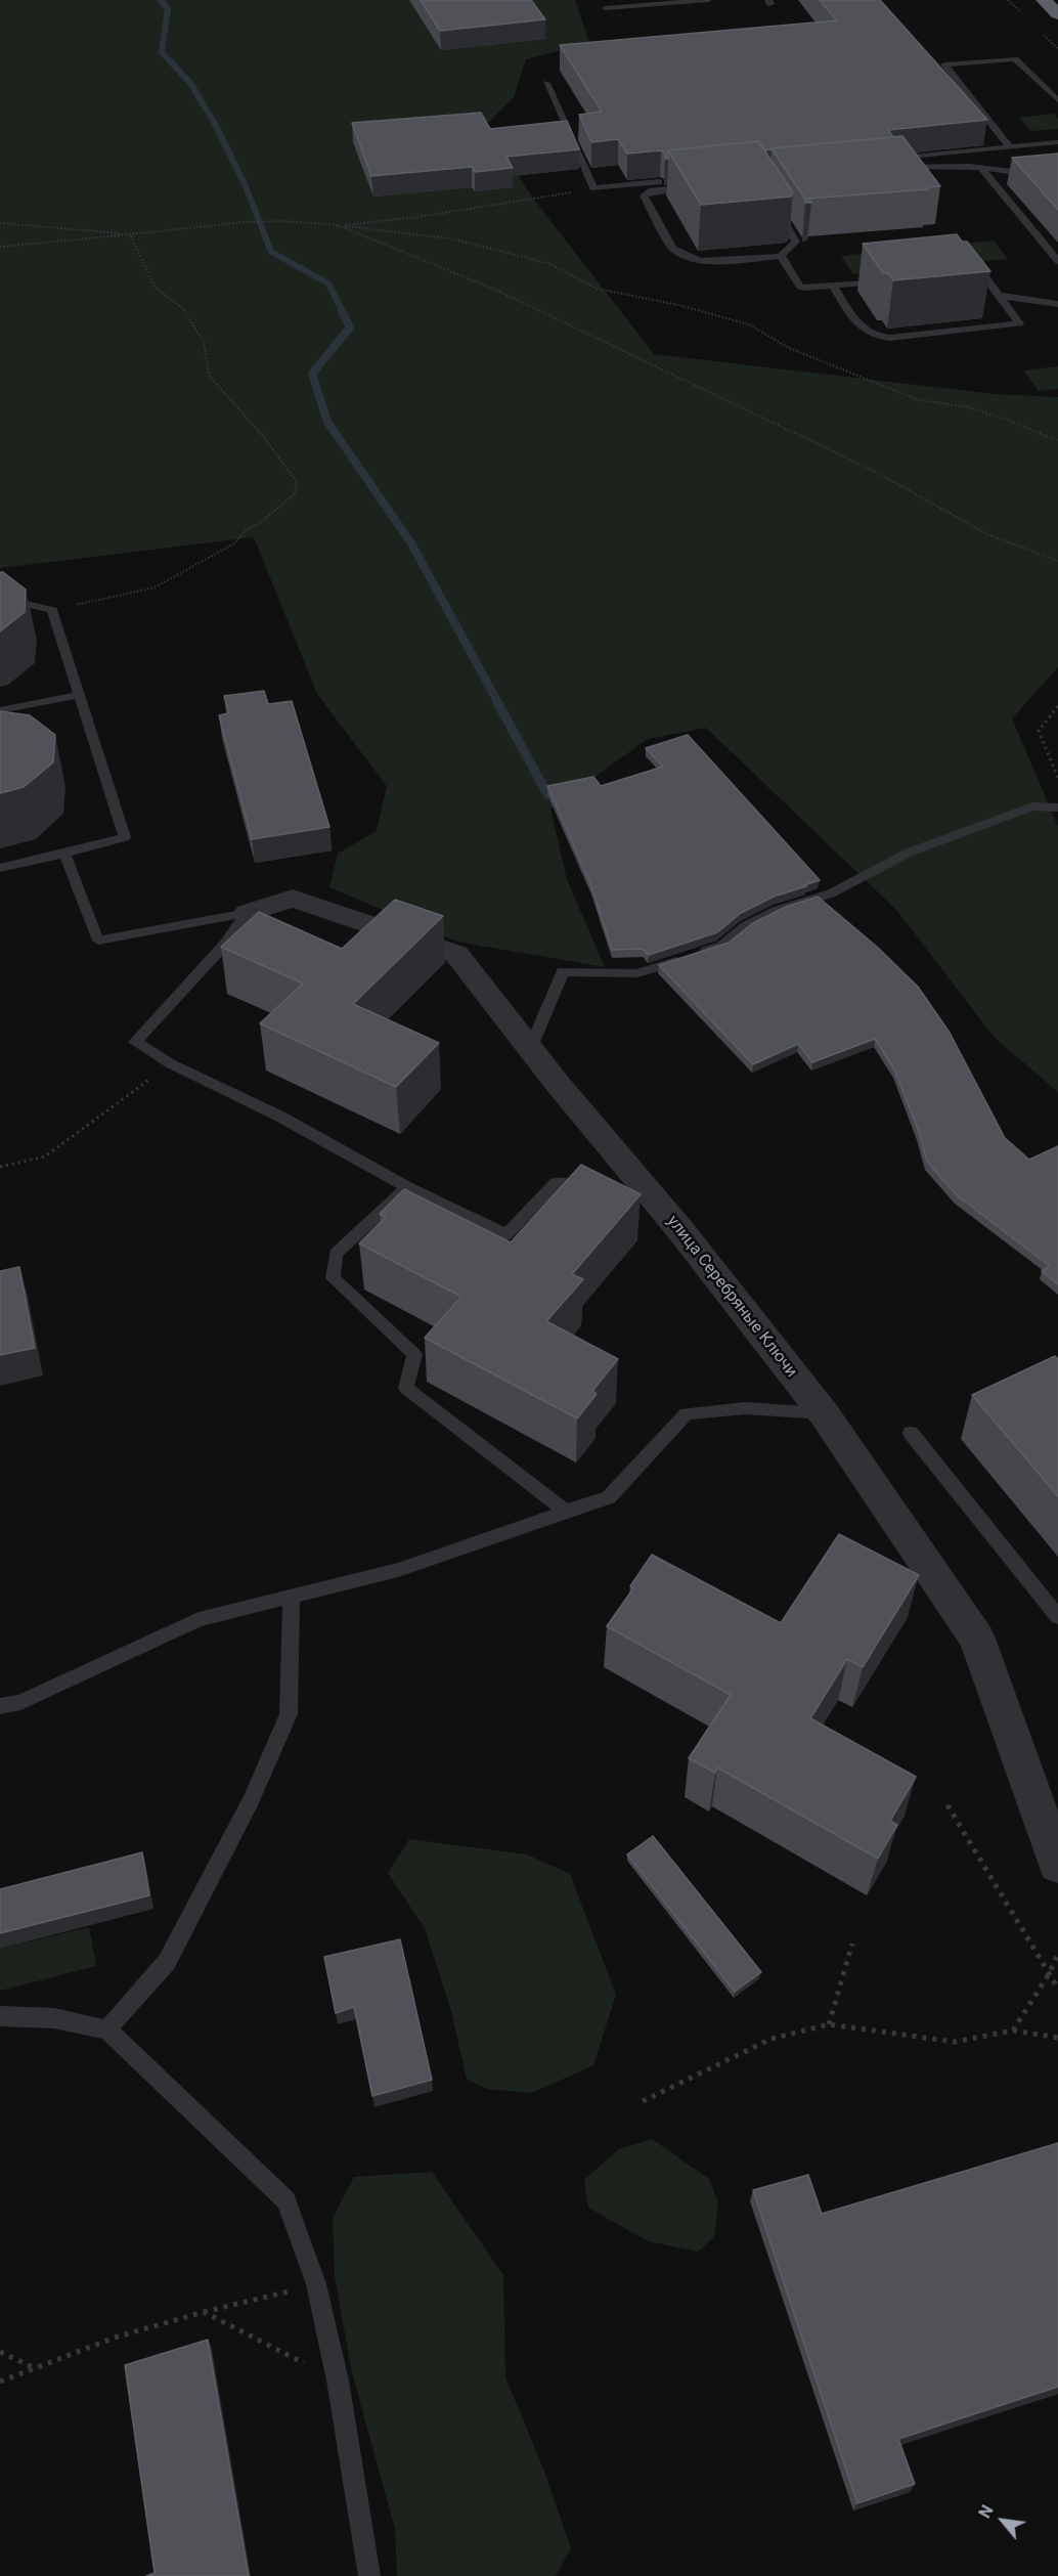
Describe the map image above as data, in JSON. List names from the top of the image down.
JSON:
{
  "streets": {
    "street": ["улица Серебряные Ключи"]
  },
  "north": "top left"
}
